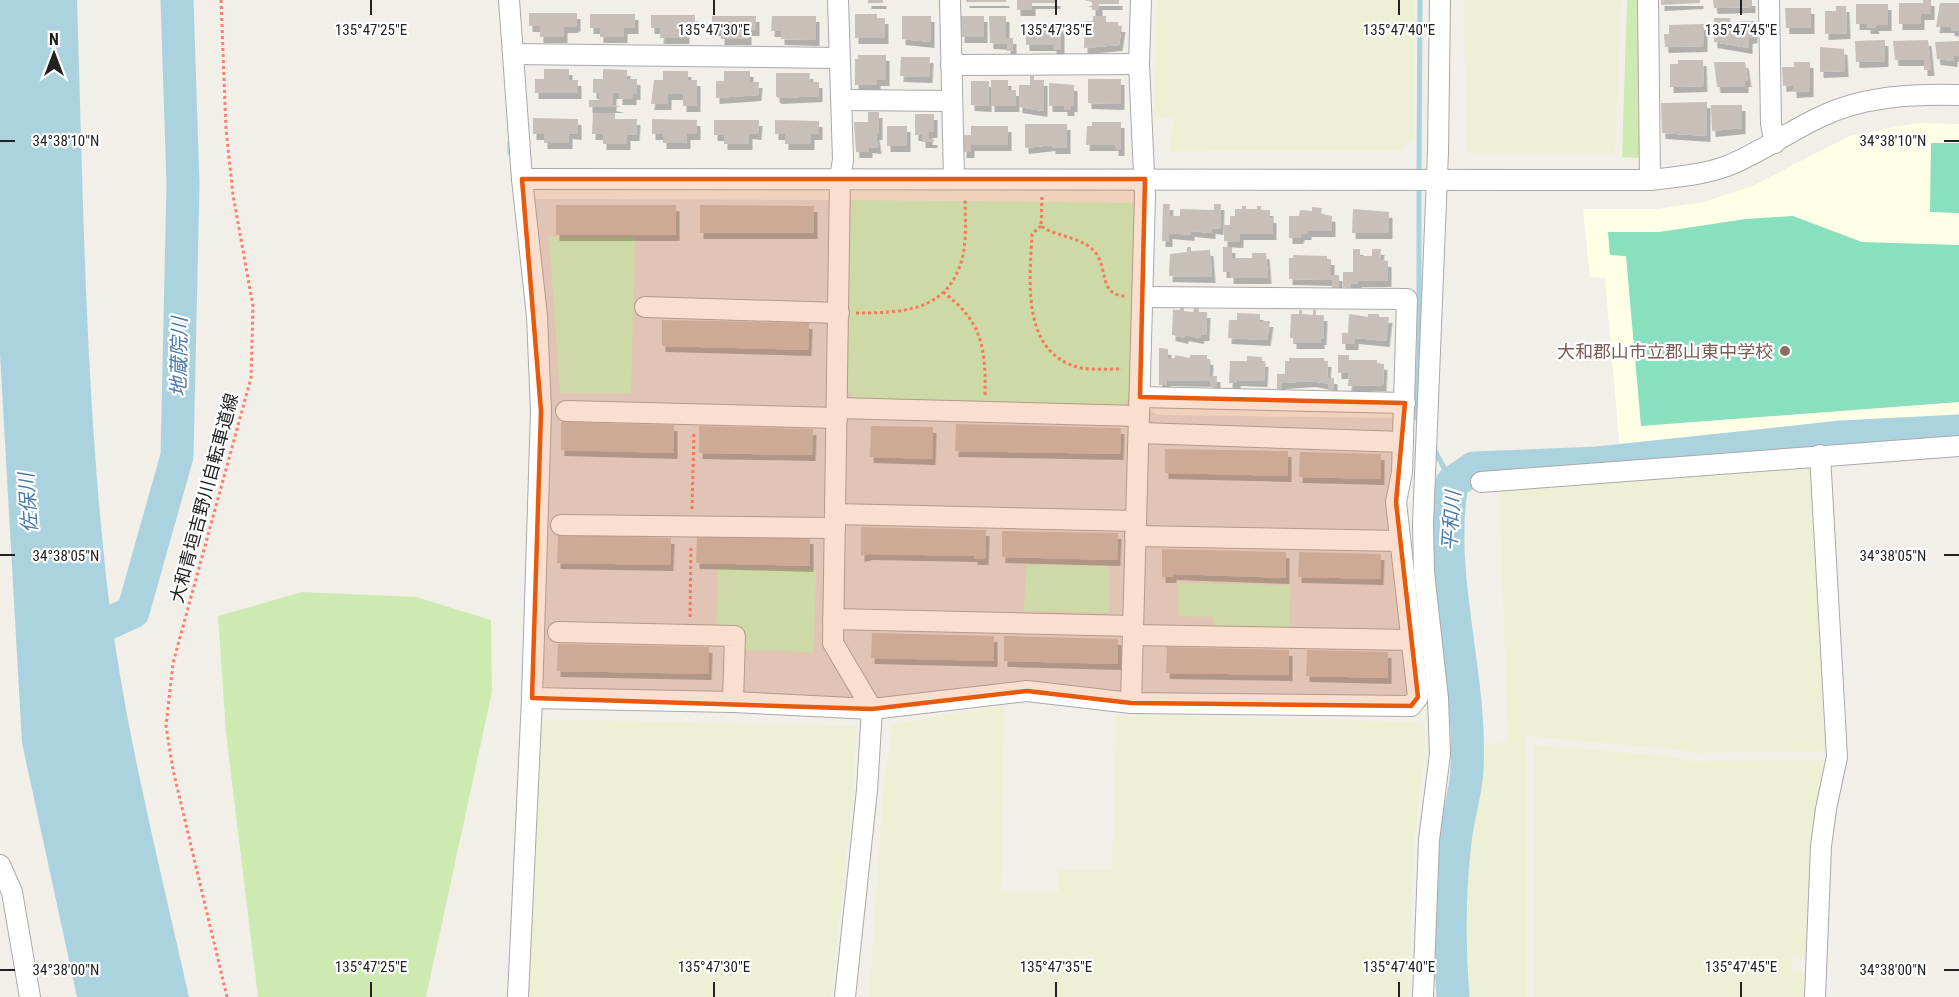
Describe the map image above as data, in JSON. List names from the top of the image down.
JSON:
{
  "streets": {
    "path": ["大和青垣吉野川自転車道線"]
  },
  "water": ["地蔵院川", "佐保川", "平和川"],
  "places": ["大和郡山市立郡山東中学校"],
  "north": "top",
  "coordinates": [
    "135°47'25\"E",
    "135°47'30\"E",
    "135°47'35\"E",
    "135°47'40\"E",
    "135°47'45\"E",
    "34°38'10\"N",
    "34°38'05\"N",
    "34°38'00\"N"
  ]
}
